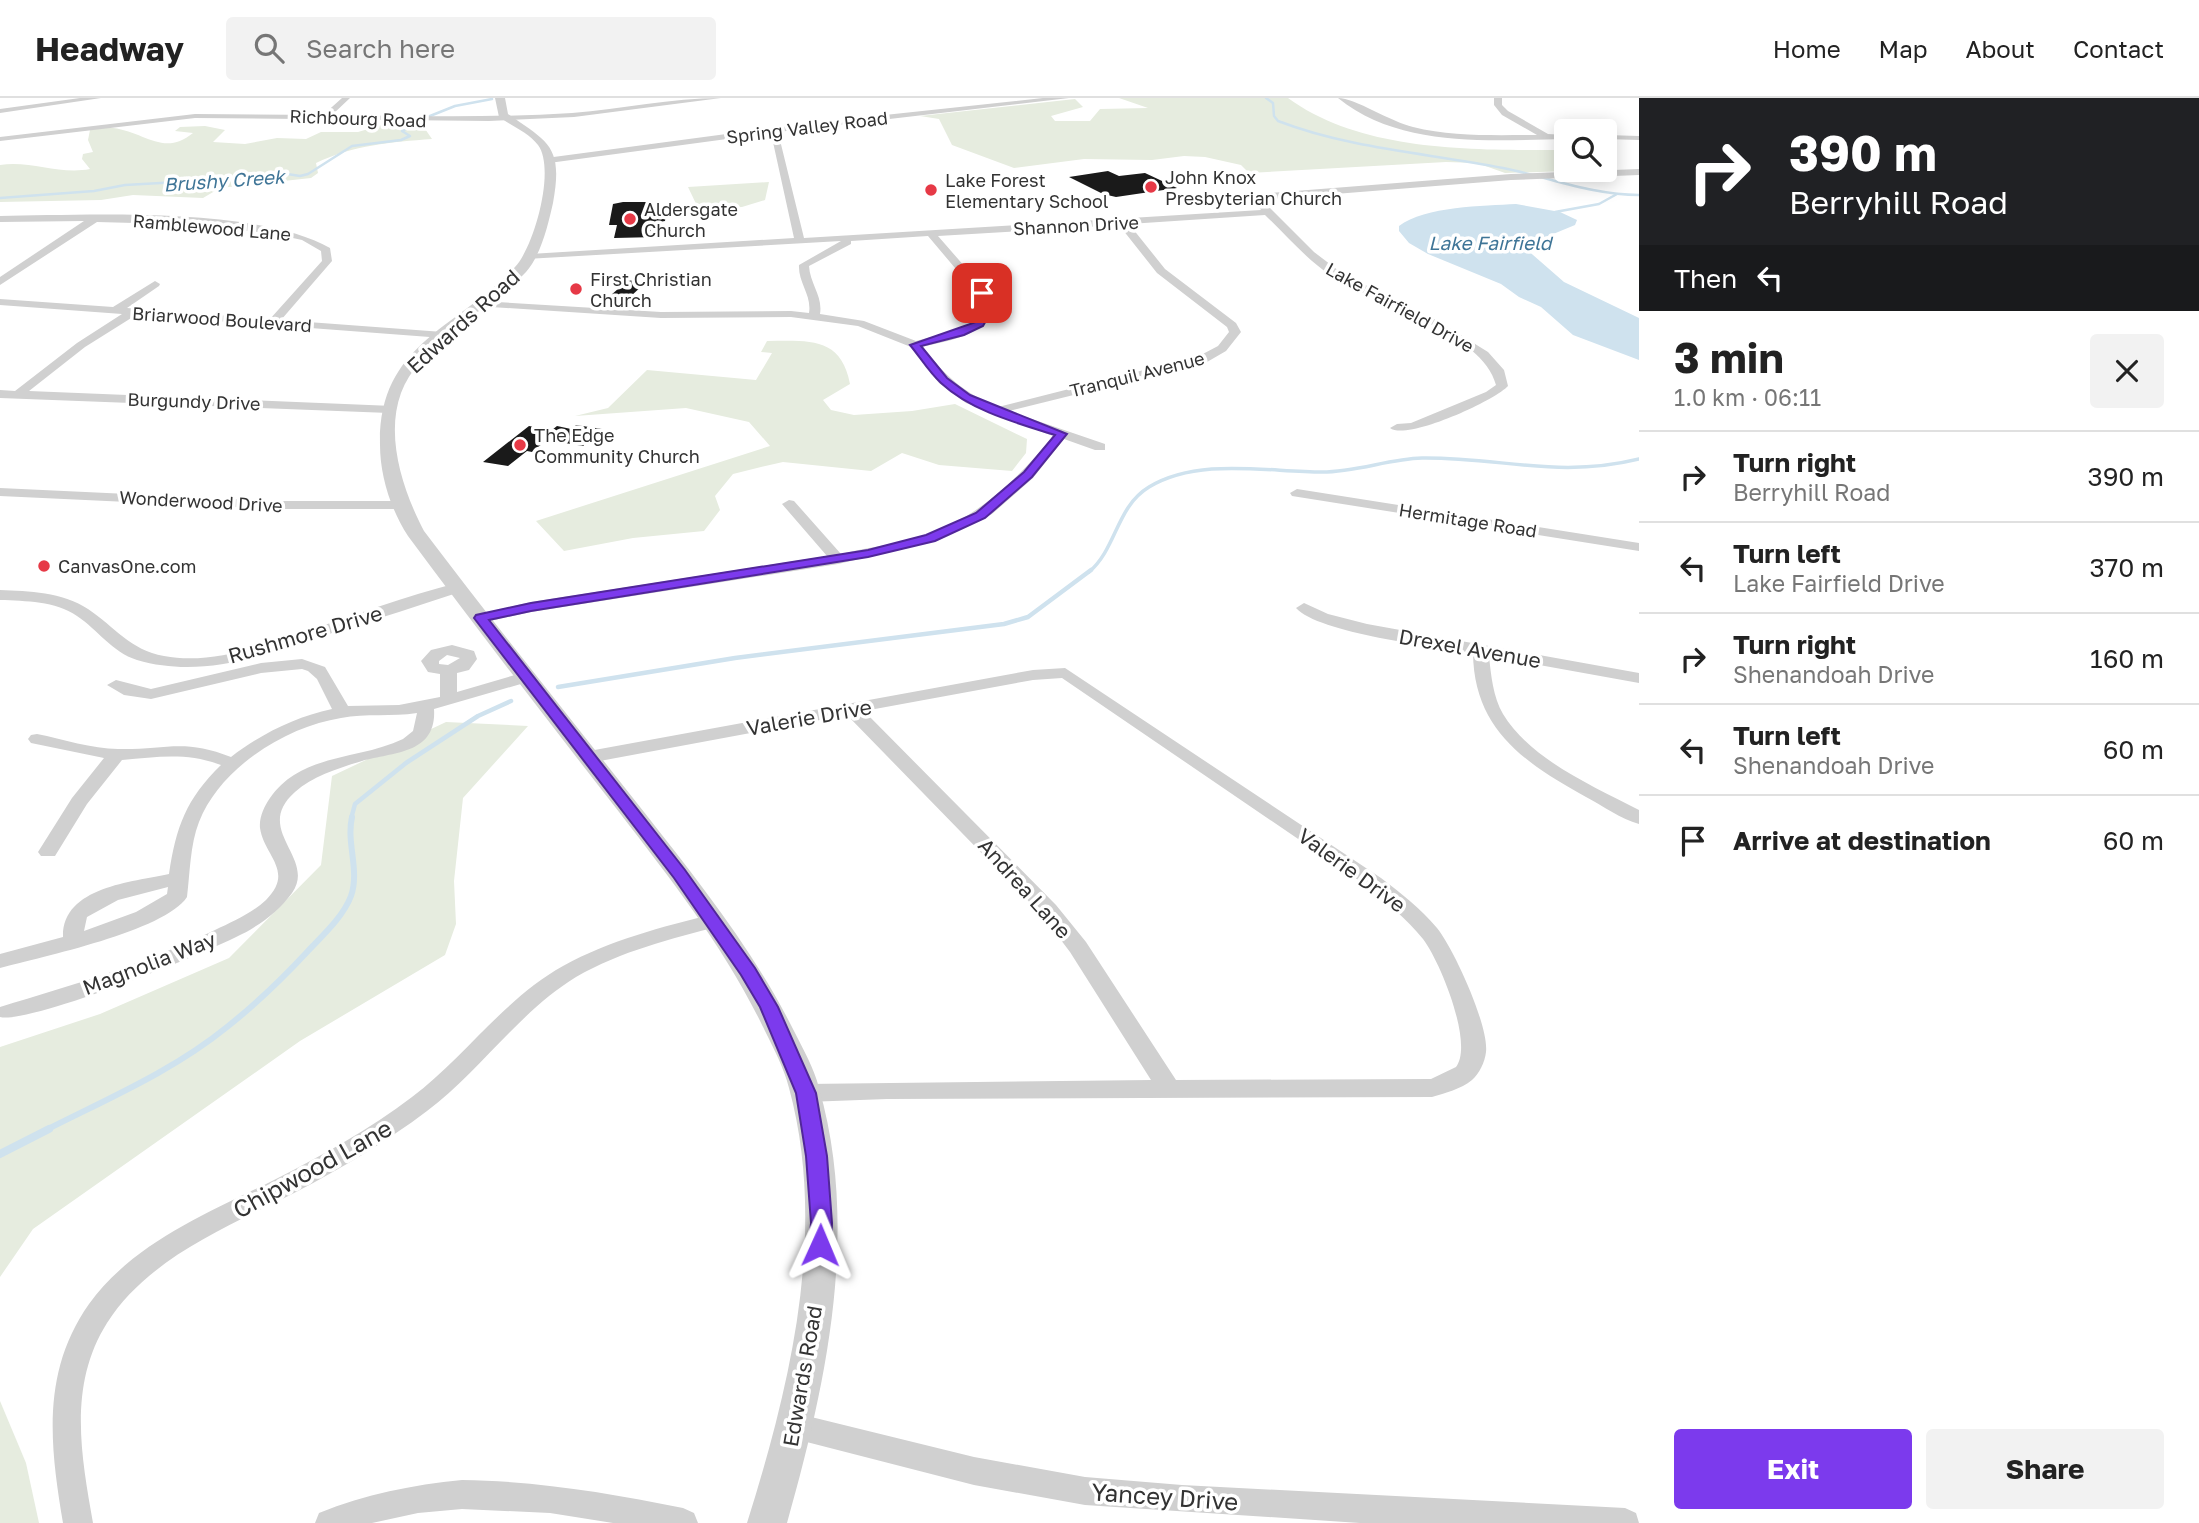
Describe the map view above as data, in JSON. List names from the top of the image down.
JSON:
{
  "streets": {
    "street": [
      "Richbourg Road",
      "Spring Valley Road",
      "Shannon Drive",
      "Ramblewood Lane",
      "Lake Fairfield Drive",
      "Briarwood Boulevard",
      "Edwards Road",
      "Tranquil Avenue",
      "Burgundy Drive",
      "Wonderwood Drive",
      "Hermitage Road",
      "Rushmore Drive",
      "Drexel Avenue",
      "Valerie Drive",
      "Andrea Lane",
      "Magnolia Way",
      "Chipwood Lane",
      "Yancey Drive"
    ]
  },
  "crossings": [
    ["Spring Valley Road", "Edwards Road"],
    ["Shannon Drive", "Lake Fairfield Drive"],
    ["Shannon Drive", "Edwards Road"],
    ["Shannon Drive", "Tranquil Avenue"],
    ["Ramblewood Lane", "Briarwood Boulevard"],
    ["Briarwood Boulevard", "Edwards Road"],
    ["Edwards Road", "Burgundy Drive"],
    ["Edwards Road", "Wonderwood Drive"],
    ["Edwards Road", "Rushmore Drive"],
    ["Edwards Road", "Valerie Drive"],
    ["Edwards Road", "Chipwood Lane"],
    ["Edwards Road", "Yancey Drive"],
    ["Valerie Drive", "Andrea Lane"]
  ],
  "water": ["Brushy Creek", "Lake Fairfield"],
  "places": [
    "John Knox Presbyterian Church",
    "Lake Forest Elementary School",
    "Aldersgate Church",
    "First Christian Church",
    "The Edge Community Church",
    "CanvasOne.com"
  ],
  "page": {
    "header": "Headway",
    "search": "Search here",
    "nav": [
      "Home",
      "Map",
      "About",
      "Contact"
    ],
    "turn": ["390 m", "Berryhill Road"],
    "then": "Then",
    "heading": ["3 min", "1.0 km · 06:11"],
    "list": [
      {
        "name": "Turn right",
        "note": "Berryhill Road",
        "value": "390 m"
      },
      {
        "name": "Turn left",
        "note": "Lake Fairfield Drive",
        "value": "370 m"
      },
      {
        "name": "Turn right",
        "note": "Shenandoah Drive",
        "value": "160 m"
      },
      {
        "name": "Turn left",
        "note": "Shenandoah Drive",
        "value": "60 m"
      },
      {
        "name": "Arrive at destination",
        "value": "60 m"
      }
    ],
    "buttons": ["Exit", "Share"]
  }
}
